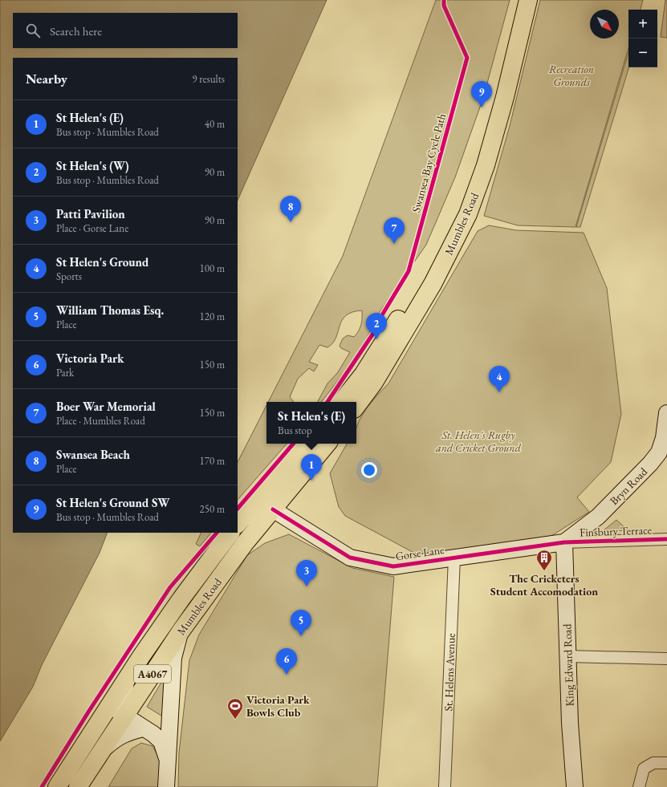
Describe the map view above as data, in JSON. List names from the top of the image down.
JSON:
{
  "streets": {
    "main road": ["Mumbles Road", "A4067"],
    "street": [
      "Bryn Road",
      "Finsbury Terrace",
      "Gorse Lane",
      "King Edward Road",
      "St. Helens Avenue"
    ],
    "cycle path": ["Swansea Bay Cycle Path"]
  },
  "crossings": [
    ["Mumbles Road", "Gorse Lane"],
    ["Mumbles Road", "A4067"],
    ["Bryn Road", "Finsbury Terrace"],
    ["Bryn Road", "Gorse Lane"],
    ["Bryn Road", "King Edward Road"],
    ["Finsbury Terrace", "Gorse Lane"],
    ["Finsbury Terrace", "King Edward Road"],
    ["Gorse Lane", "King Edward Road"],
    ["Gorse Lane", "St. Helens Avenue"]
  ],
  "parks": ["Recreation Grounds", "St. Helen's Rugby and Cricket Ground"],
  "places": {
    "building": ["The Cricketers Student Accomodation"],
    "sports": ["Victoria Park Bowls Club"]
  },
  "north": "bottom right",
  "page": {
    "map_buttons": ["+", "−"],
    "search": "Search here",
    "heading": ["Nearby", "9 results"],
    "pins": [
      "9",
      "8",
      "7",
      "2",
      "4",
      "1",
      "3",
      "5",
      "6"
    ],
    "list": [
      {
        "mark": "1",
        "name": "St Helen's (E)",
        "note": "Bus stop · Mumbles Road",
        "value": "40 m"
      },
      {
        "mark": "2",
        "name": "St Helen's (W)",
        "note": "Bus stop · Mumbles Road",
        "value": "90 m"
      },
      {
        "mark": "3",
        "name": "Patti Pavilion",
        "note": "Place · Gorse Lane",
        "value": "90 m"
      },
      {
        "mark": "4",
        "name": "St Helen's Ground",
        "note": "Sports",
        "value": "100 m"
      },
      {
        "mark": "5",
        "name": "William Thomas Esq.",
        "note": "Place",
        "value": "120 m"
      },
      {
        "mark": "6",
        "name": "Victoria Park",
        "note": "Park",
        "value": "150 m"
      },
      {
        "mark": "7",
        "name": "Boer War Memorial",
        "note": "Place · Mumbles Road",
        "value": "150 m"
      },
      {
        "mark": "8",
        "name": "Swansea Beach",
        "note": "Place",
        "value": "170 m"
      },
      {
        "mark": "9",
        "name": "St Helen's Ground SW",
        "note": "Bus stop · Mumbles Road",
        "value": "250 m"
      }
    ],
    "popup": ["St Helen's (E)", "Bus stop"]
  }
}
